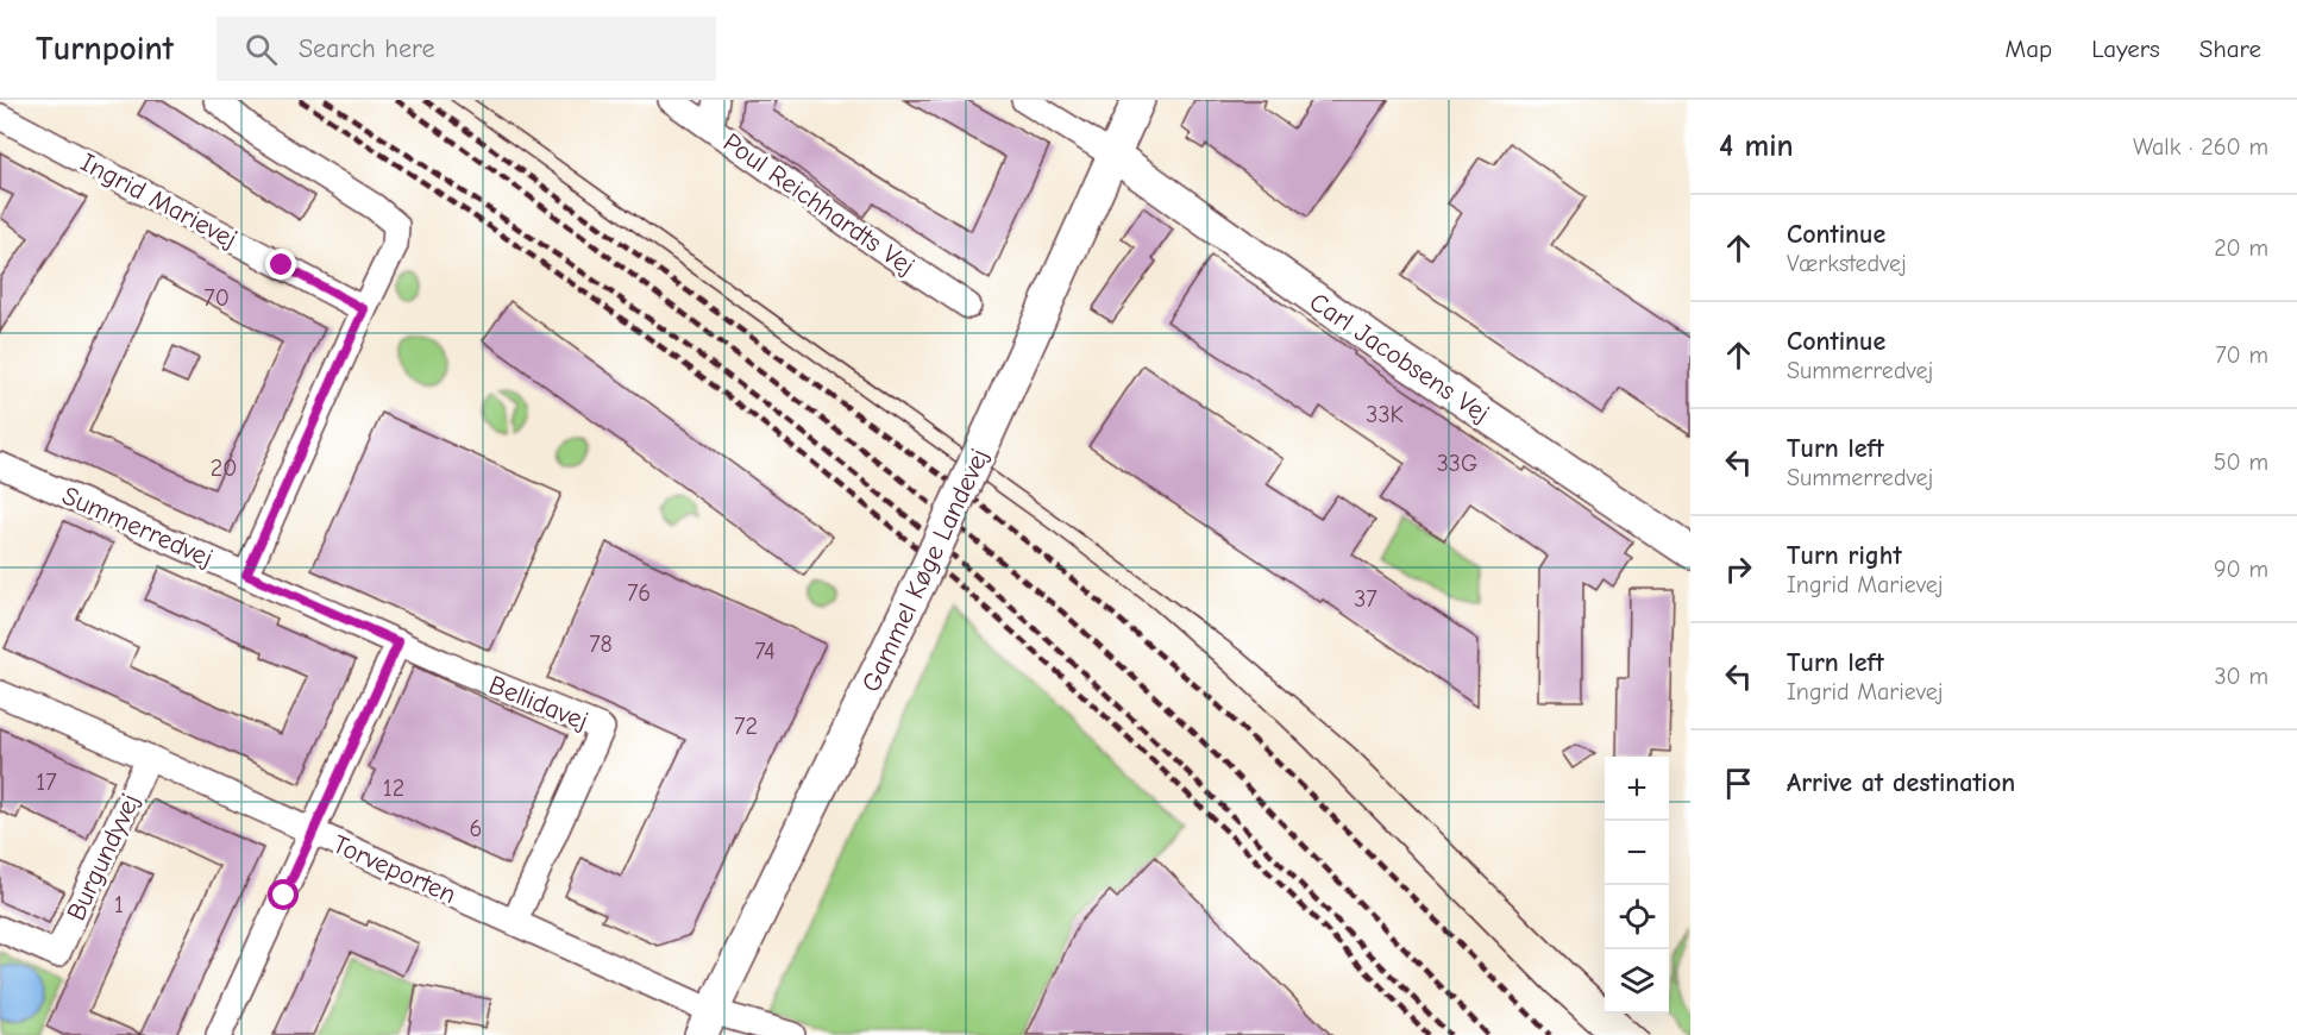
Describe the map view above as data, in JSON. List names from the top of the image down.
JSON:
{
  "streets": {
    "street": [
      "Ingrid Marievej",
      "Poul Reichhardts Vej",
      "Carl Jacobsens Vej",
      "Summerredvej",
      "Gammel Køge Landevej",
      "Bellidavej",
      "Burgundyvej",
      "Torveporten"
    ]
  },
  "crossings": [
    ["Carl Jacobsens Vej", "Gammel Køge Landevej"],
    ["Summerredvej", "Bellidavej"],
    ["Gammel Køge Landevej", "Torveporten"],
    ["Bellidavej", "Torveporten"],
    ["Burgundyvej", "Torveporten"]
  ],
  "house_numbers": [
    "70",
    "33K",
    "33G",
    "20",
    "76",
    "37",
    "78",
    "74",
    "72",
    "17",
    "12",
    "6",
    "1"
  ],
  "page": {
    "header": "Turnpoint",
    "search": "Search here",
    "nav": ["Map", "Layers", "Share"],
    "heading": ["4 min", "Walk · 260 m"],
    "list": [
      ["Continue", "Værkstedvej", "20 m"],
      ["Continue", "Summerredvej", "70 m"],
      ["Turn left", "Summerredvej", "50 m"],
      ["Turn right", "Ingrid Marievej", "90 m"],
      ["Turn left", "Ingrid Marievej", "30 m"],
      "Arrive at destination"
    ],
    "map_buttons": ["+", "−"]
  }
}
